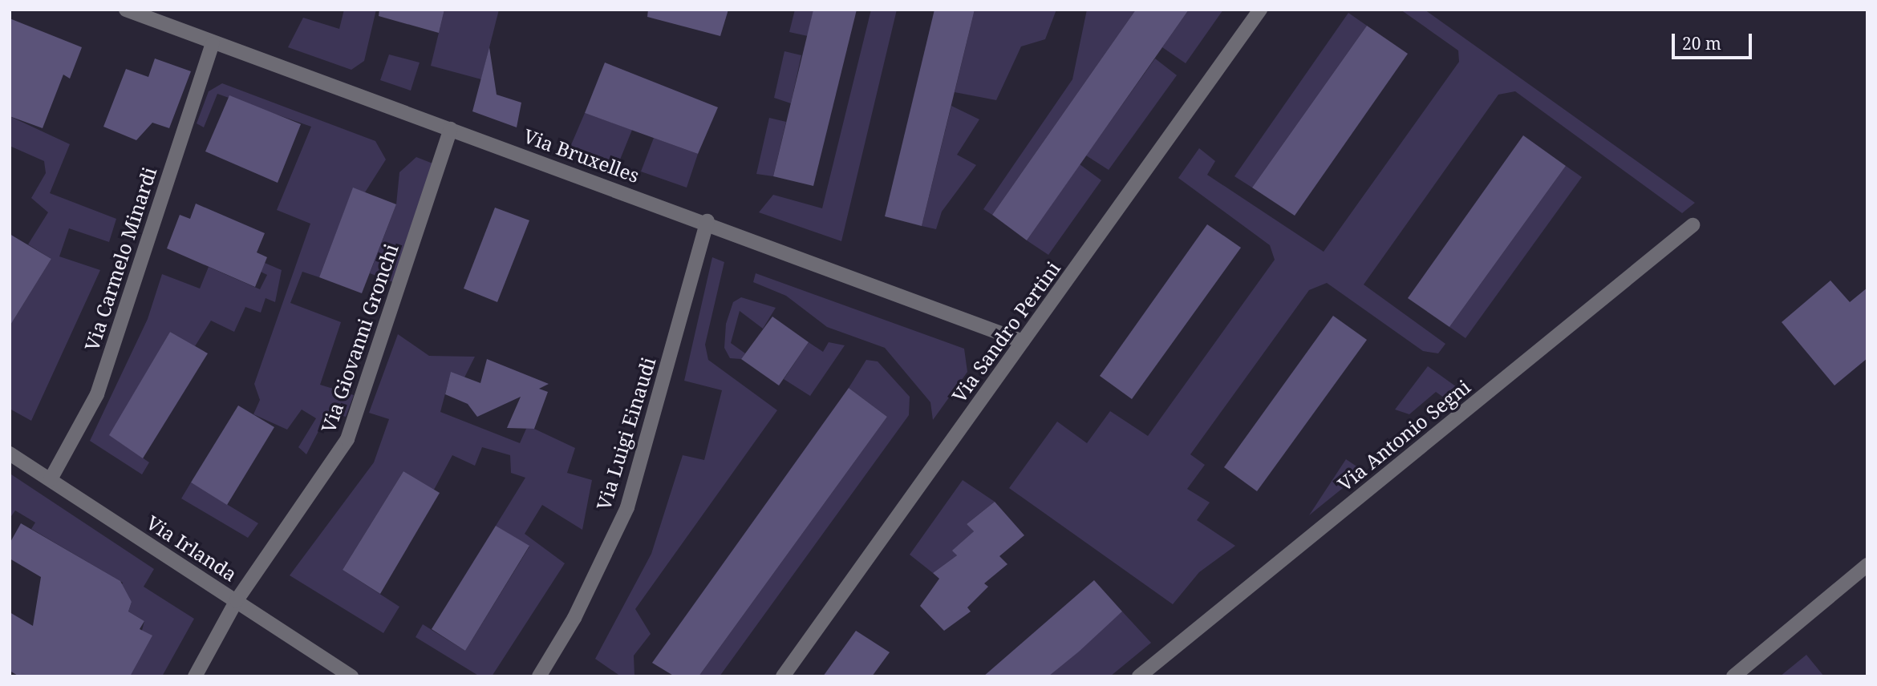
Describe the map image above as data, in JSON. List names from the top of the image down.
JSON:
{
  "streets": {
    "street": [
      "Via Bruxelles",
      "Via Carmelo Minardi",
      "Via Sandro Pertini",
      "Via Giovanni Gronchi",
      "Via Luigi Einaudi",
      "Via Antonio Segni",
      "Via Irlanda"
    ]
  },
  "crossings": [
    ["Via Bruxelles", "Via Carmelo Minardi"],
    ["Via Bruxelles", "Via Sandro Pertini"],
    ["Via Bruxelles", "Via Giovanni Gronchi"],
    ["Via Bruxelles", "Via Luigi Einaudi"],
    ["Via Carmelo Minardi", "Via Irlanda"],
    ["Via Giovanni Gronchi", "Via Irlanda"]
  ],
  "scale_bar": "20 m"
}
